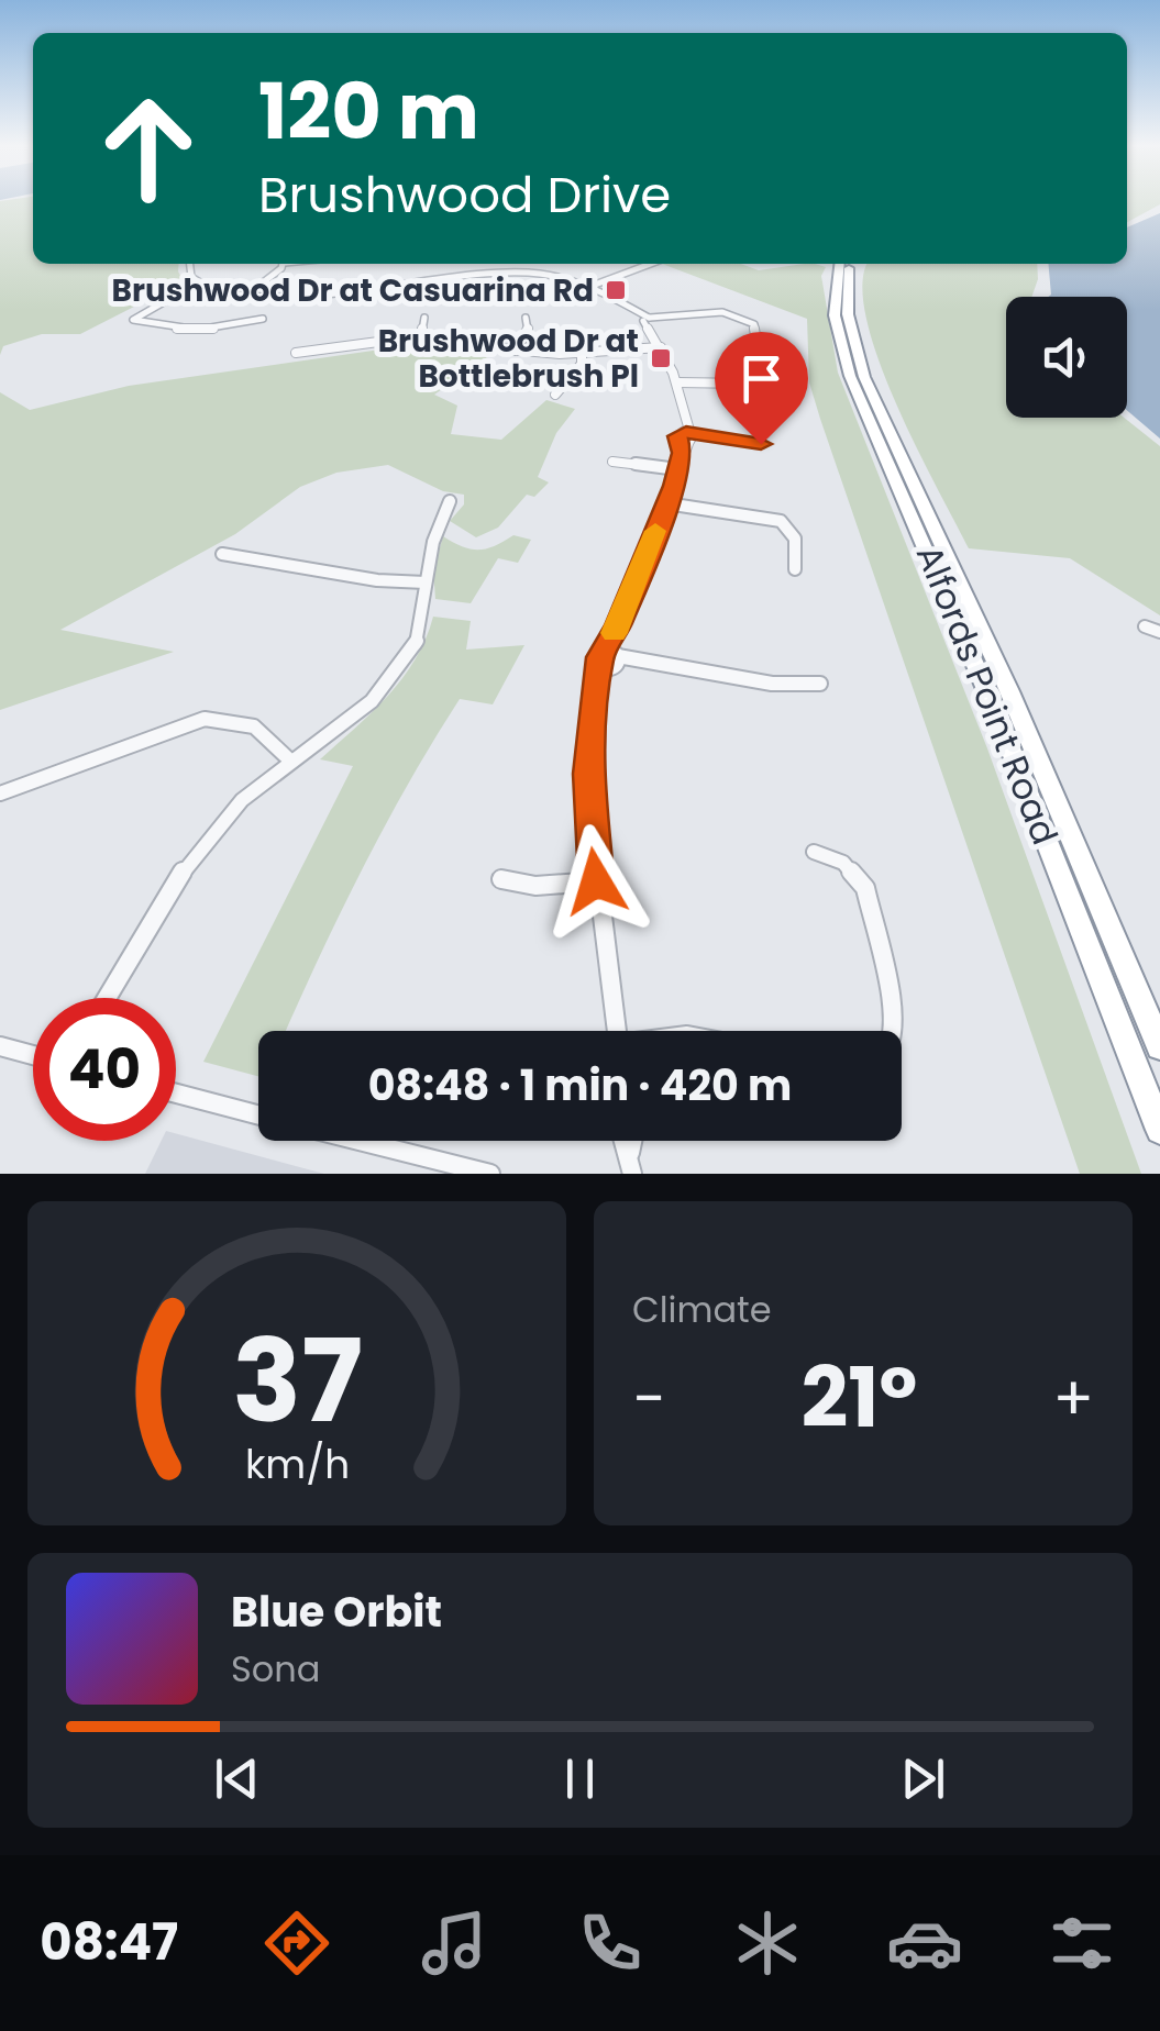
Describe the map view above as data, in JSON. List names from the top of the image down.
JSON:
{
  "streets": {
    "highway": ["Alfords Point Road"]
  },
  "places": {
    "transit": ["Brushwood Dr at Casuarina Rd", "Brushwood Dr at Bottlebrush Pl"]
  },
  "page": {
    "turn": ["120 m", "Brushwood Drive"],
    "limit": "40",
    "trip": "08:48 · 1 min · 420 m",
    "tile": "Climate",
    "heat": ["−", "21°", "+"],
    "song": ["Blue Orbit", "Sona"],
    "tabs": "08:47",
    "gauge": ["37", "km/h"]
  }
}
